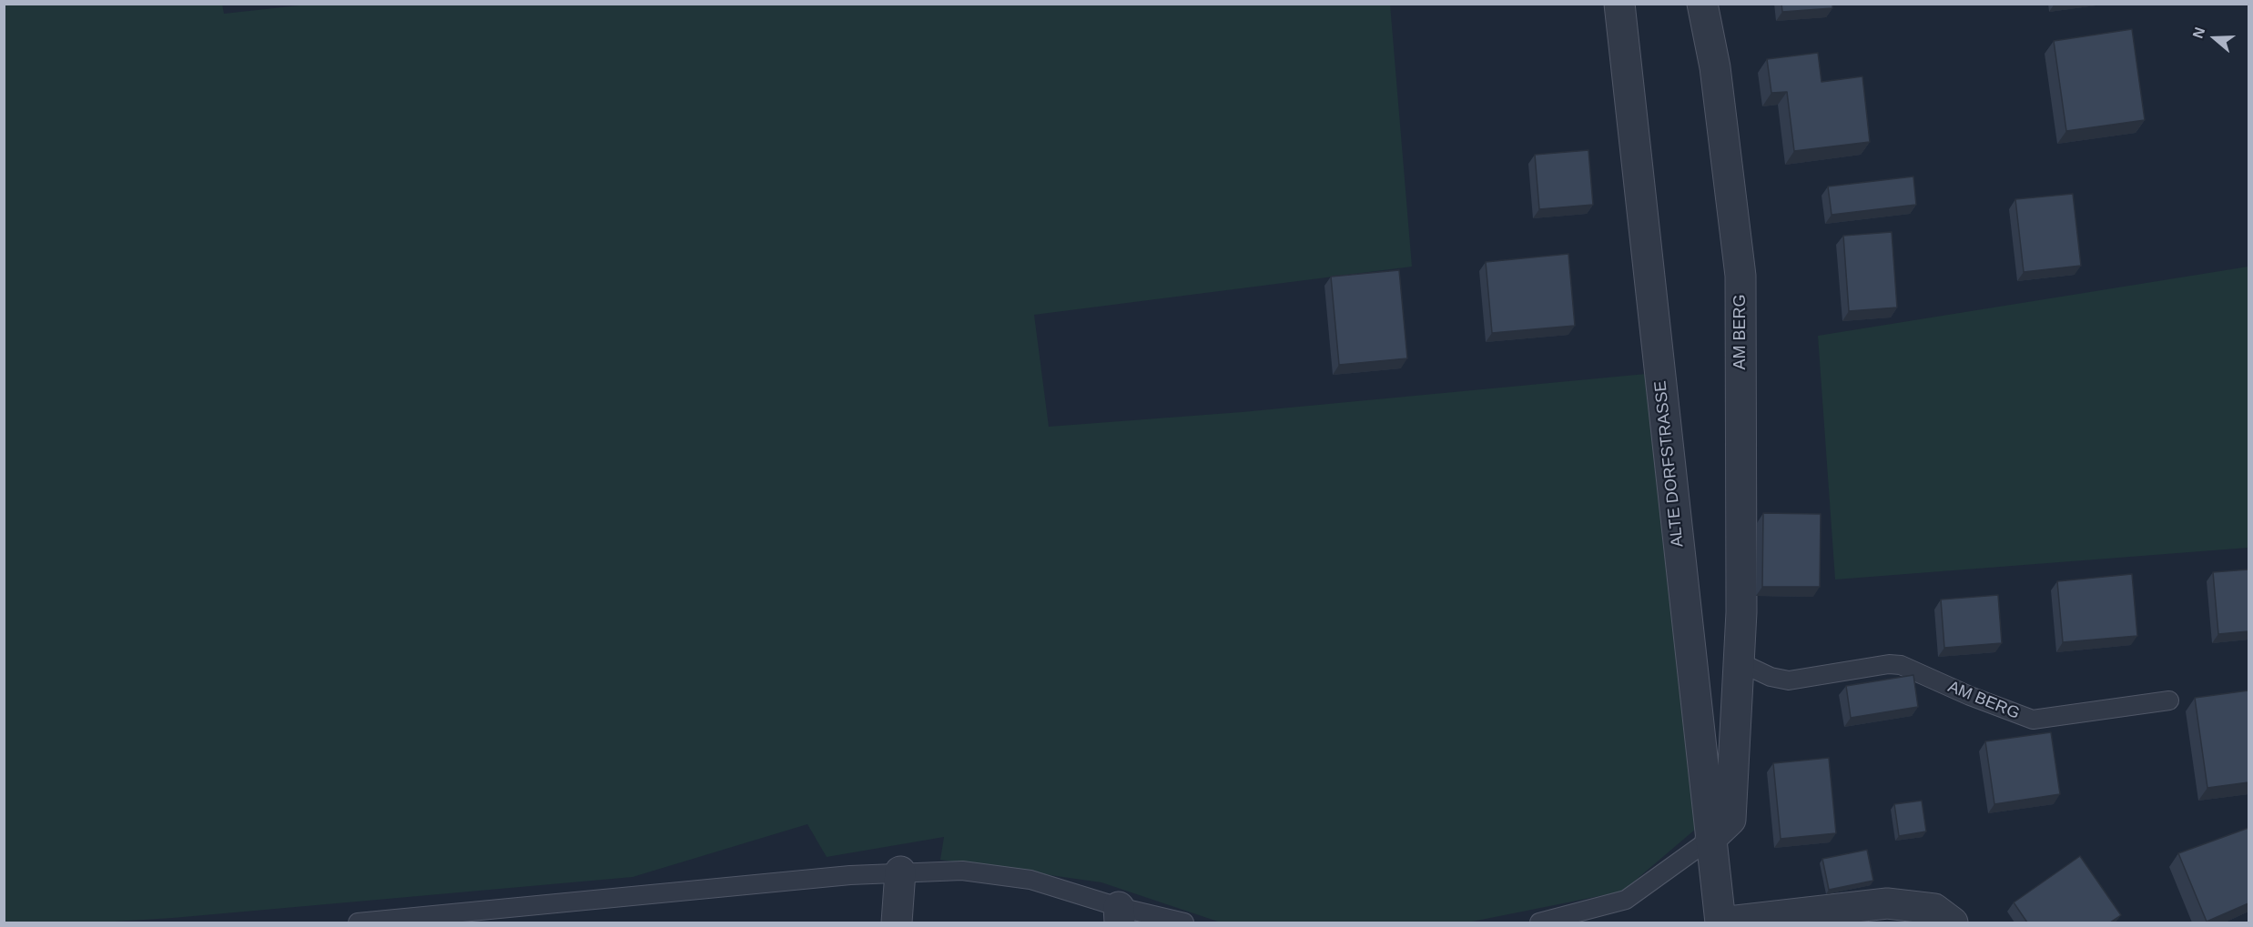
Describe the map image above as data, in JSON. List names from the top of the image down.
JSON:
{
  "streets": {
    "street": ["AM BERG", "ALTE DORFSTRASSE"]
  },
  "crossings": [
    ["AM BERG", "ALTE DORFSTRASSE"]
  ],
  "north": "left"
}
